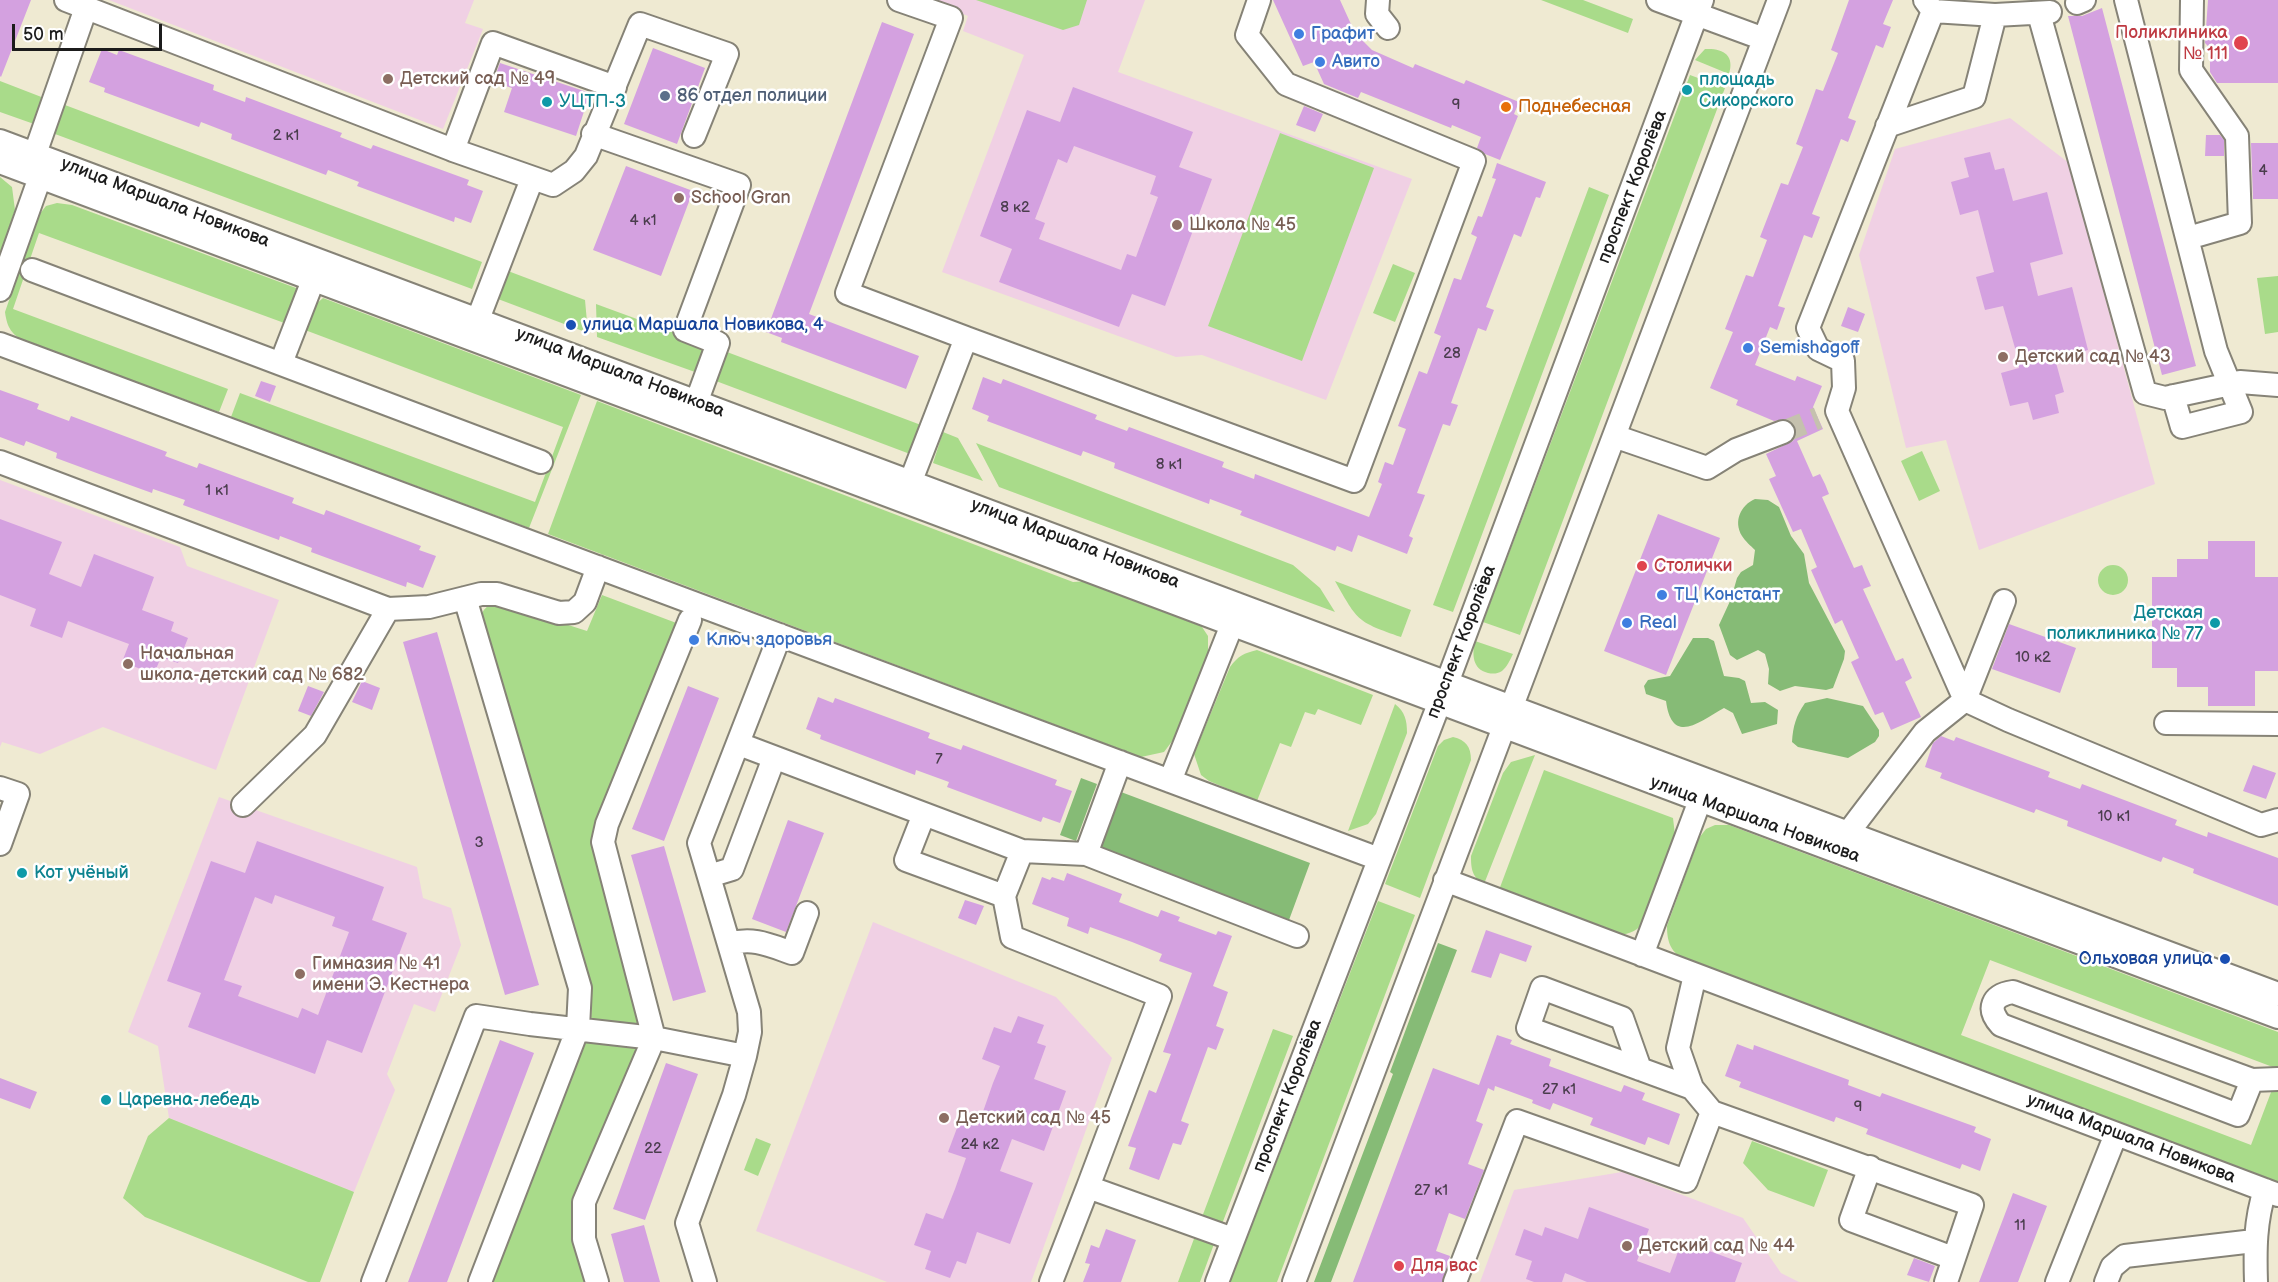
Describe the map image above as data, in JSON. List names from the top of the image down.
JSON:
{
  "streets": {
    "street": ["проспект Королёва", "улица Маршала Новикова"]
  },
  "crossings": [
    ["проспект Королёва", "улица Маршала Новикова"]
  ],
  "places": [
    "Графит",
    "Поликлиника № 111",
    "Авито",
    "Детский сад № 49",
    "площадь Сикорского",
    "86 отдел полиции",
    "УЦТП-3",
    "Поднебесная",
    "School Gran",
    "Школа № 45",
    "улица Маршала Новикова, 4",
    "Semishagoff",
    "Детский сад № 43",
    "Столички",
    "ТЦ Констант",
    "Real",
    "Детская поликлиника № 77",
    "Ключ здоровья",
    "Начальная школа-детский сад № 682",
    "Кот учёный",
    "Ольховая улица",
    "Гимназия № 41 имени Э. Кестнера",
    "Царевна-лебедь",
    "Детский сад № 45",
    "Детский сад № 44",
    "Для вас"
  ],
  "house_numbers": [
    "9",
    "2 к1",
    "4",
    "8 к2",
    "4 к1",
    "28",
    "8 к1",
    "1 к1",
    "10 к2",
    "7",
    "10 к1",
    "3",
    "27 к1",
    "9",
    "24 к2",
    "22",
    "27 к1",
    "11"
  ],
  "scale_bar": "50 m"
}
